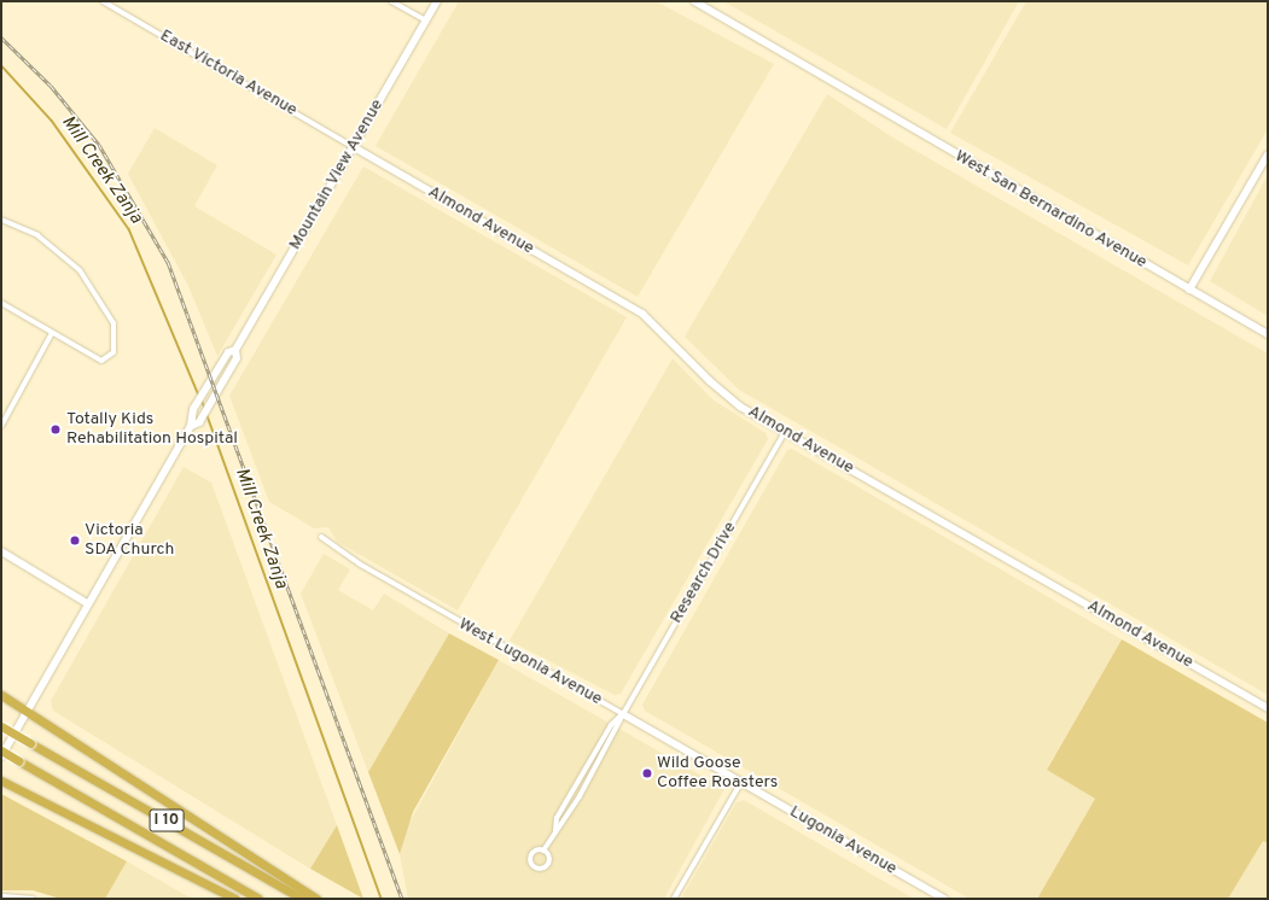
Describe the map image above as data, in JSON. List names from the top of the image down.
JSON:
{
  "streets": {
    "highway": ["I 10"],
    "street": [
      "East Victoria Avenue",
      "Mountain View Avenue",
      "West San Bernardino Avenue",
      "Almond Avenue",
      "Research Drive",
      "West Lugonia Avenue",
      "Lugonia Avenue"
    ]
  },
  "crossings": [
    ["East Victoria Avenue", "Mountain View Avenue"],
    ["East Victoria Avenue", "Almond Avenue"],
    ["Mountain View Avenue", "Almond Avenue"],
    ["Almond Avenue", "Research Drive"],
    ["Research Drive", "West Lugonia Avenue"],
    ["West Lugonia Avenue", "Lugonia Avenue"]
  ],
  "water": ["Mill Creek Zanja"],
  "places": ["Totally Kids Rehabilitation Hospital", "Victoria SDA Church", "Wild Goose Coffee Roasters"]
}
